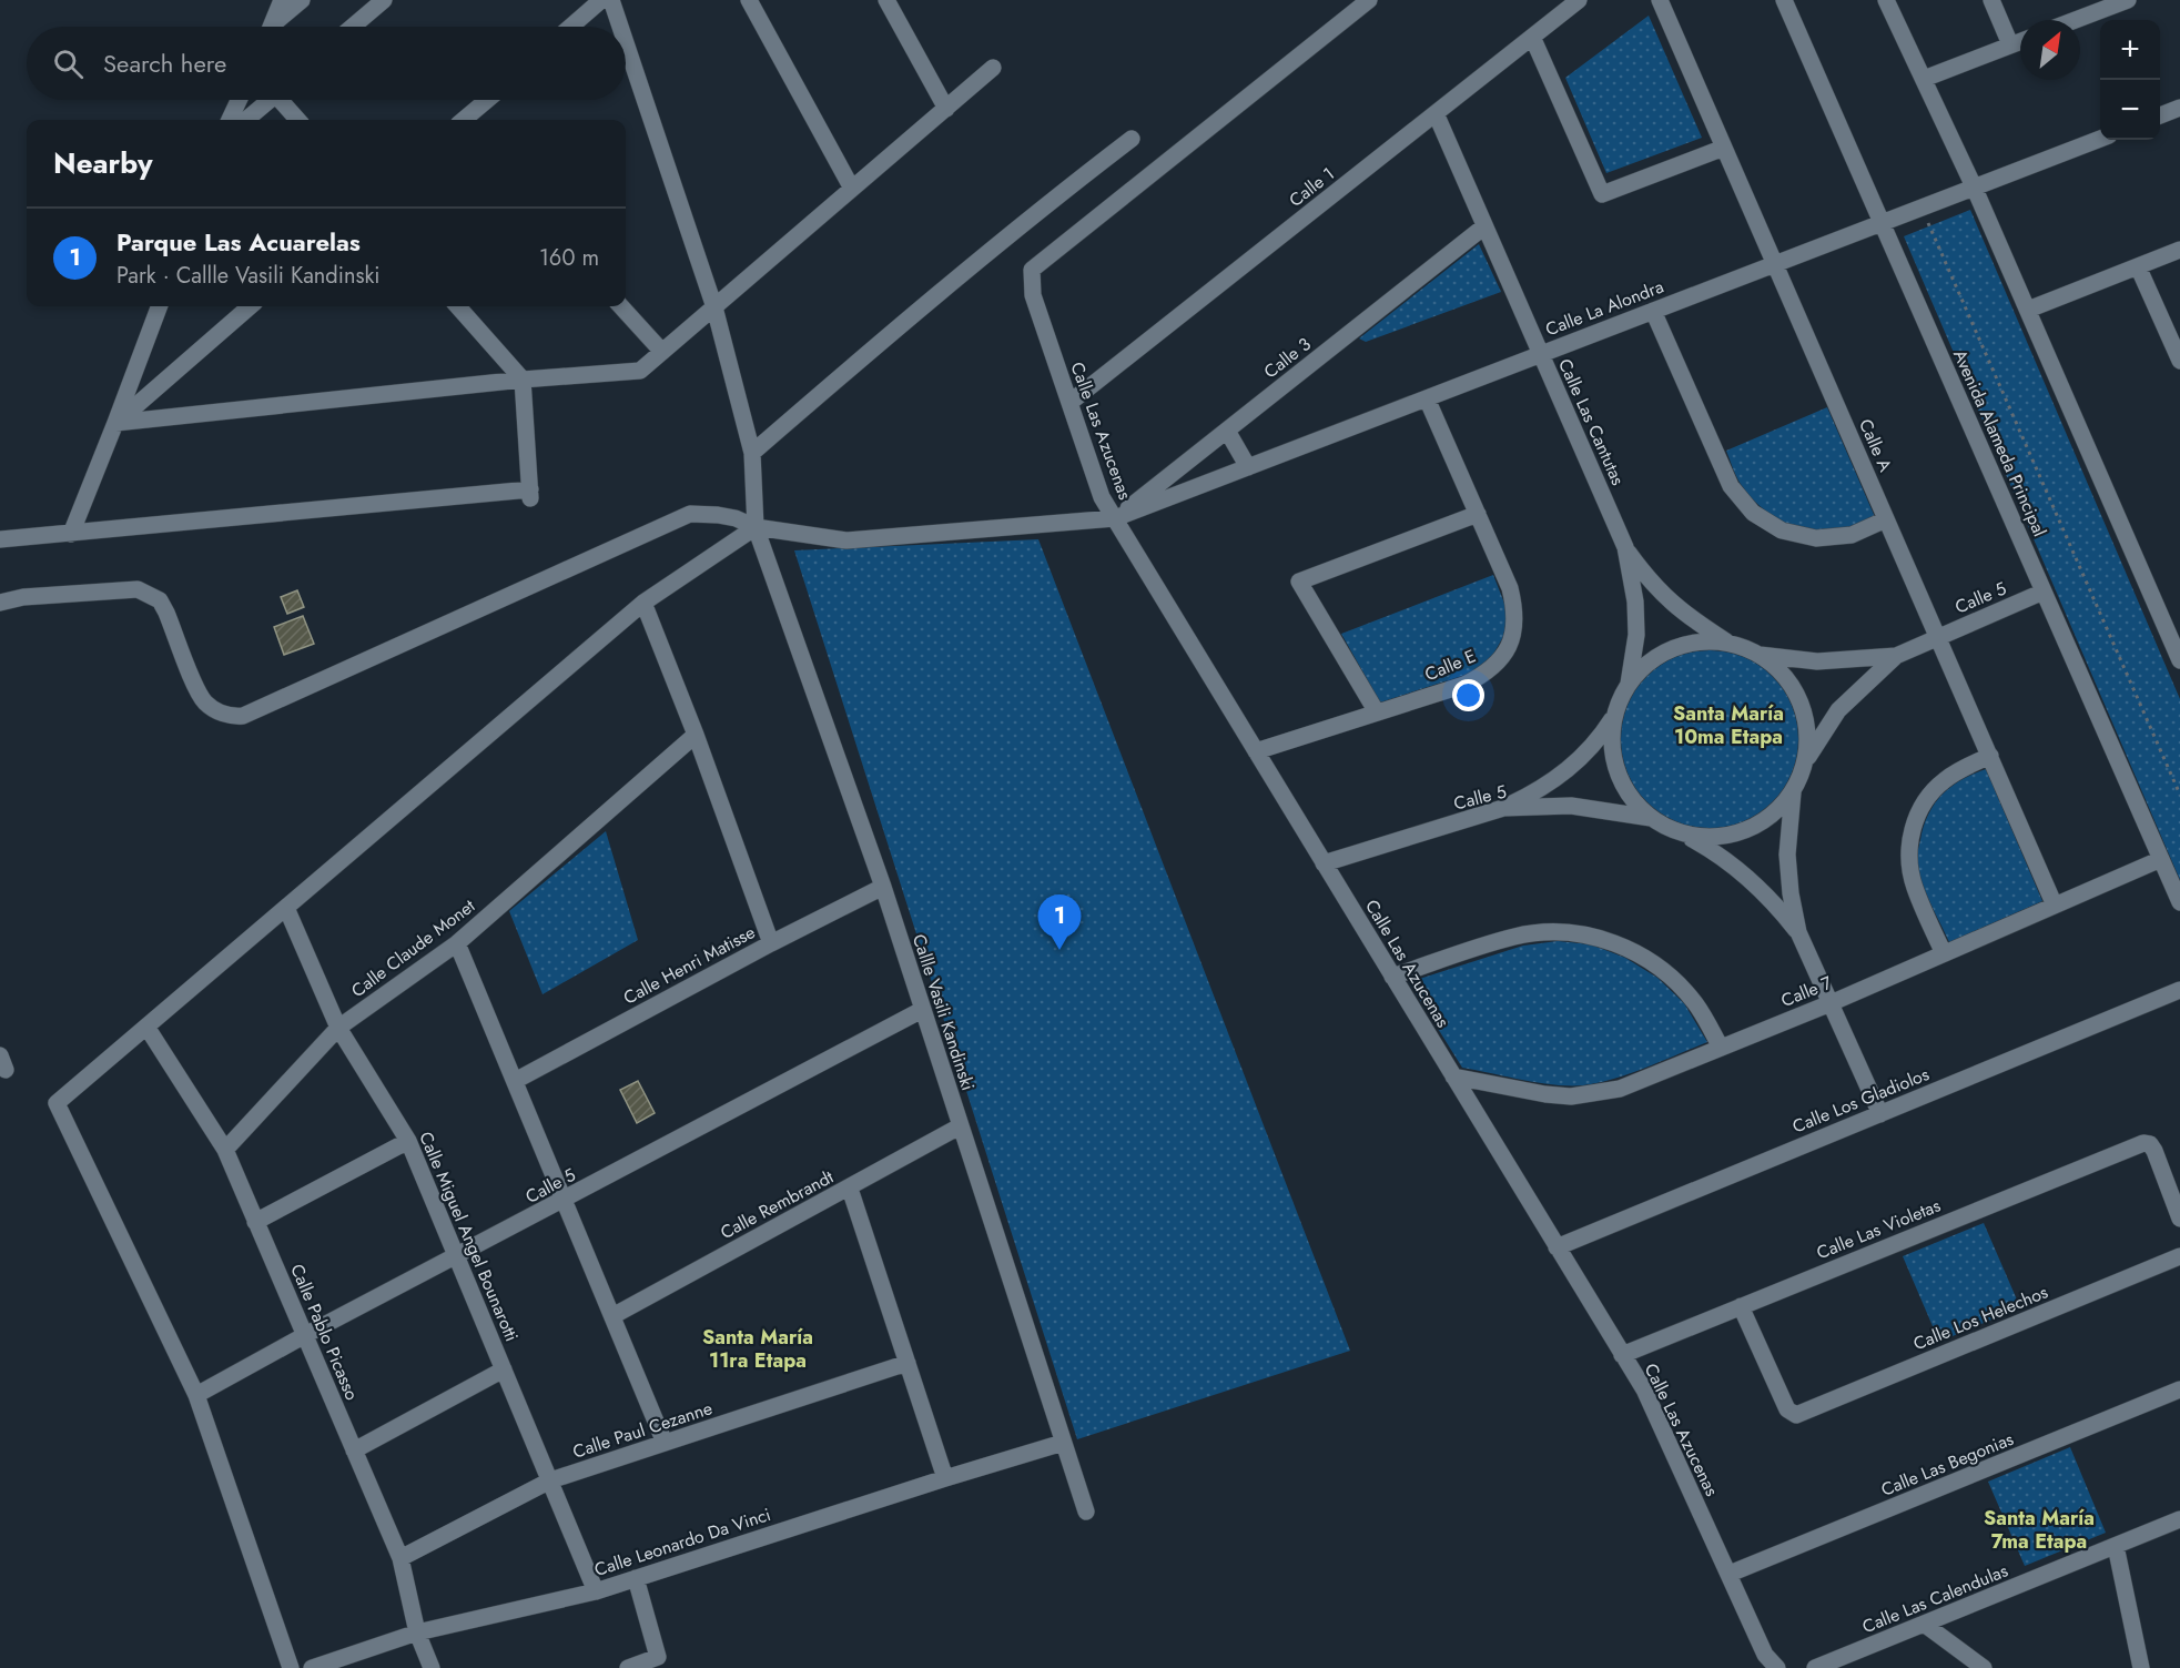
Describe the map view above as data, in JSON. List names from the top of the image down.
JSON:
{
  "streets": {
    "street": [
      "Calle 1",
      "Calle La Alondra",
      "Calle 3",
      "Calle Las Cantutas",
      "Calle Las Azucenas",
      "Avenida Alameda Principal",
      "Calle A",
      "Calle 5",
      "Calle E",
      "Calle Claude Monet",
      "Calle Henri Matisse",
      "Calle 7",
      "Callle Vasili Kandinski",
      "Calle Los Gladiolos",
      "Calle Rembrandt",
      "Calle Las Violetas",
      "Calle Miguel Angel Bounarotti",
      "Calle Los Helechos",
      "Calle Pablo Picasso",
      "Calle Paul Cezanne",
      "Calle Las Begonias",
      "Calle Leonardo Da Vinci",
      "Calle Las Calendulas"
    ]
  },
  "crossings": [
    ["Calle 1", "Calle Las Cantutas"],
    ["Calle 1", "Calle Las Azucenas"],
    ["Calle La Alondra", "Calle 3"],
    ["Calle La Alondra", "Calle Las Cantutas"],
    ["Calle La Alondra", "Calle Las Azucenas"],
    ["Calle La Alondra", "Avenida Alameda Principal"],
    ["Calle La Alondra", "Calle A"],
    ["Calle La Alondra", "Calle E"],
    ["Calle La Alondra", "Callle Vasili Kandinski"],
    ["Calle 3", "Calle Las Cantutas"],
    ["Calle 3", "Calle Las Azucenas"],
    ["Calle Las Cantutas", "Calle 5"],
    ["Calle Las Azucenas", "Calle 5"],
    ["Calle Las Azucenas", "Calle E"],
    ["Calle Las Azucenas", "Calle 7"],
    ["Calle Las Azucenas", "Calle Los Gladiolos"],
    ["Calle Las Azucenas", "Calle Las Violetas"],
    ["Calle Las Azucenas", "Calle Las Begonias"],
    ["Avenida Alameda Principal", "Calle 5"],
    ["Avenida Alameda Principal", "Calle 7"],
    ["Calle A", "Calle 5"],
    ["Calle A", "Calle 7"],
    ["Calle 5", "Callle Vasili Kandinski"],
    ["Calle 5", "Calle Miguel Angel Bounarotti"],
    ["Calle 5", "Calle Pablo Picasso"],
    ["Calle Claude Monet", "Calle Miguel Angel Bounarotti"],
    ["Calle Claude Monet", "Calle Pablo Picasso"],
    ["Calle Henri Matisse", "Callle Vasili Kandinski"],
    ["Callle Vasili Kandinski", "Calle Rembrandt"],
    ["Callle Vasili Kandinski", "Calle Leonardo Da Vinci"],
    ["Calle Las Violetas", "Calle Los Helechos"],
    ["Calle Miguel Angel Bounarotti", "Calle Paul Cezanne"],
    ["Calle Miguel Angel Bounarotti", "Calle Leonardo Da Vinci"],
    ["Calle Pablo Picasso", "Calle Paul Cezanne"],
    ["Calle Pablo Picasso", "Calle Leonardo Da Vinci"]
  ],
  "districts": ["Santa María 10ma Etapa", "Santa María 11ra Etapa", "Santa María 7ma Etapa"],
  "north": "top right",
  "page": {
    "map_buttons": ["+", "−"],
    "search": "Search here",
    "heading": "Nearby",
    "list": [
      {
        "mark": "1",
        "name": "Parque Las Acuarelas",
        "note": "Park · Callle Vasili Kandinski",
        "value": "160 m"
      }
    ],
    "pins": "1"
  }
}
